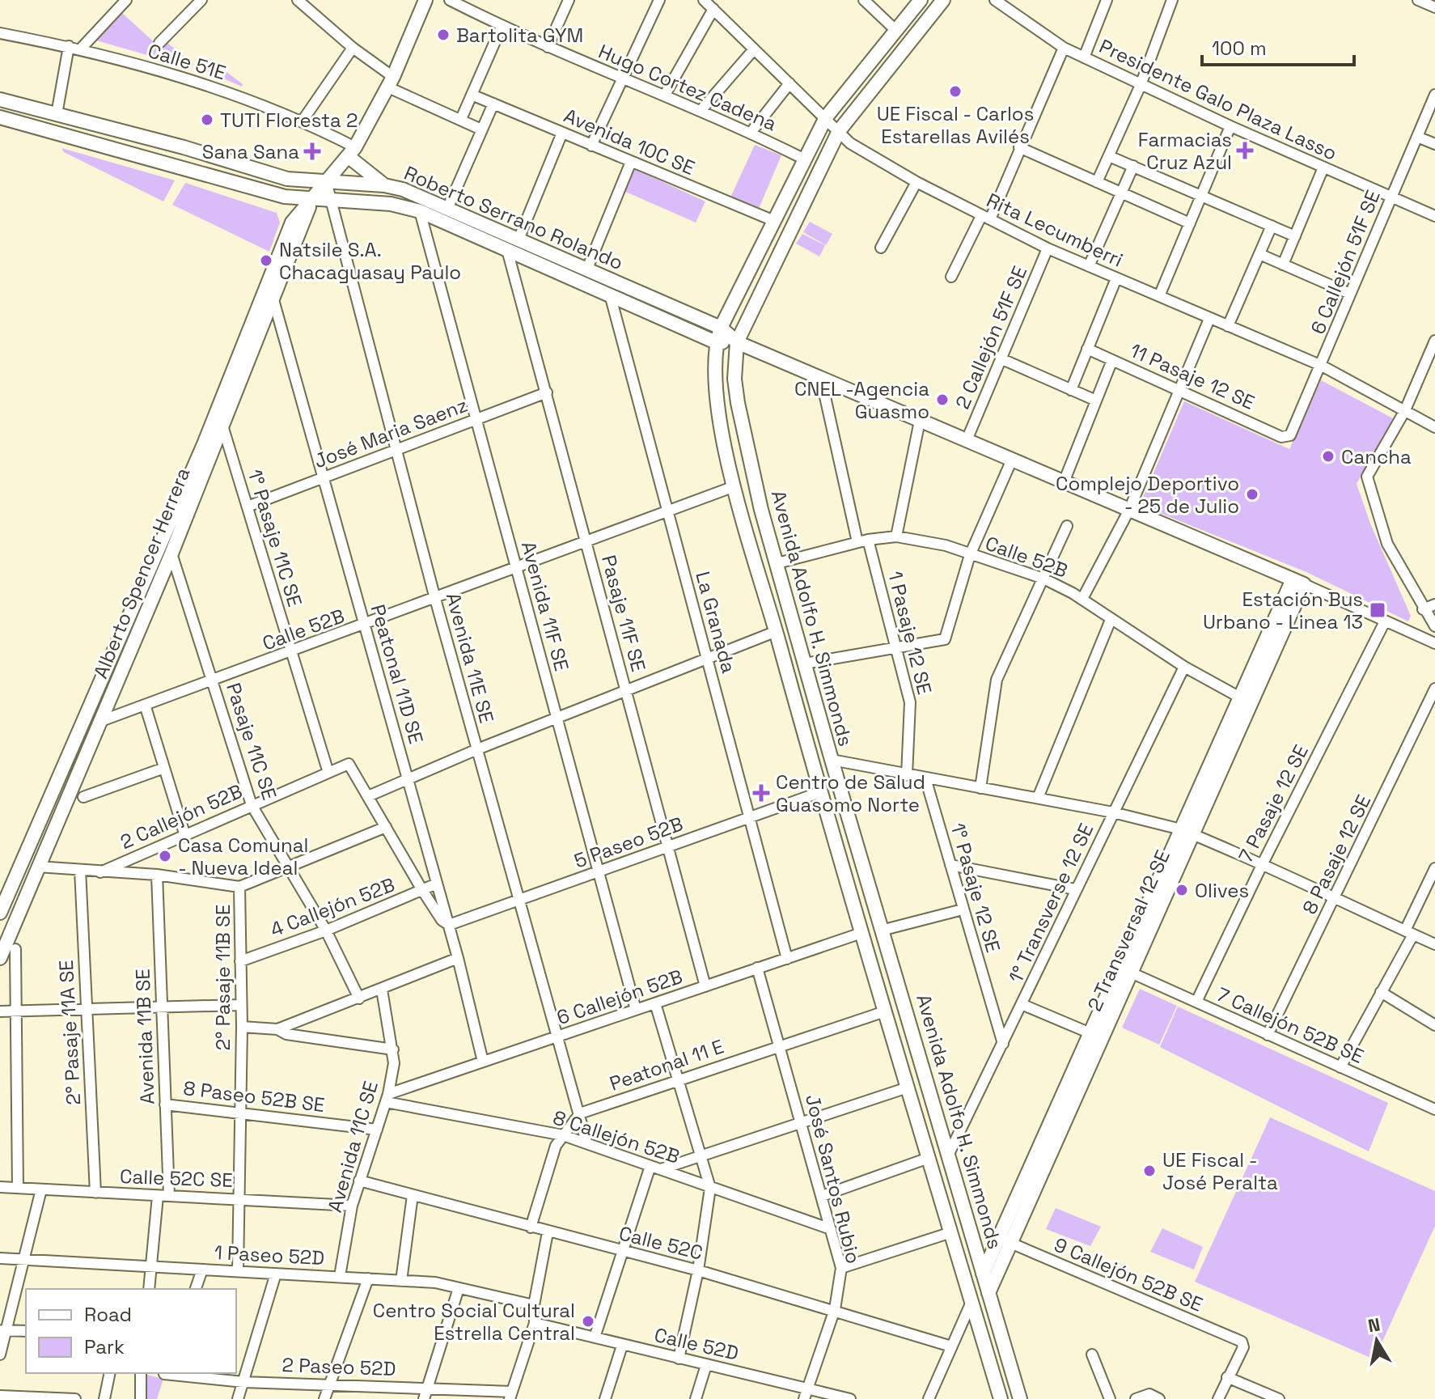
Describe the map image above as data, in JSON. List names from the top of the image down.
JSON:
{
  "streets": {
    "street": [
      "Calle 51E",
      "Hugo Cortez Cadena",
      "Presidente Galo Plaza Lasso",
      "Avenida 10C SE",
      "Roberto Serrano Rolando",
      "Rita Lecumberri",
      "6 Callejón 51F SE",
      "2 Callejón 51F SE",
      "11 Pasaje 12 SE",
      "José Maria Saenz",
      "1° Pasaje 11C SE",
      "Calle 52B",
      "Alberto Spencer Herrera",
      "Avenida 11F SE",
      "Pasaje 11F SE",
      "Avenida Adolfo H. Simmonds",
      "La Granada",
      "1 Pasaje 12 SE",
      "Avenida 11E SE",
      "Peatonal 11D SE",
      "Pasaje 11C SE",
      "7 Pasaje 12 SE",
      "2 Callejón 52B",
      "5 Paseo 52B",
      "8 Pasaje 12 SE",
      "1° Pasaje 12 SE",
      "1° Transverse 12 SE",
      "4 Callejón 52B",
      "2 Transversal 12 SE",
      "2° Pasaje 11B SE",
      "6 Callejón 52B",
      "7 Callejón 52B SE",
      "2° Pasaje 11A SE",
      "Avenida 11B SE",
      "Peatonal 11 E",
      "8 Paseo 52B SE",
      "8 Callejón 52B",
      "Avenida 11C SE",
      "Calle 52C SE",
      "José Santos Rubio",
      "Calle 52C",
      "1 Paseo 52D",
      "9 Callejón 52B SE",
      "Calle 52D",
      "2 Paseo 52D"
    ]
  },
  "crossings": [
    ["Calle 51E", "Alberto Spencer Herrera"],
    ["Hugo Cortez Cadena", "Avenida Adolfo H. Simmonds"],
    ["Presidente Galo Plaza Lasso", "6 Callejón 51F SE"],
    ["Avenida 10C SE", "Avenida Adolfo H. Simmonds"],
    ["Roberto Serrano Rolando", "2 Callejón 51F SE"],
    ["Roberto Serrano Rolando", "Alberto Spencer Herrera"],
    ["Roberto Serrano Rolando", "Avenida 11F SE"],
    ["Roberto Serrano Rolando", "Pasaje 11F SE"],
    ["Roberto Serrano Rolando", "Avenida Adolfo H. Simmonds"],
    ["Roberto Serrano Rolando", "La Granada"],
    ["Roberto Serrano Rolando", "1 Pasaje 12 SE"],
    ["Roberto Serrano Rolando", "Avenida 11E SE"],
    ["Roberto Serrano Rolando", "7 Pasaje 12 SE"],
    ["Roberto Serrano Rolando", "2 Transversal 12 SE"],
    ["Rita Lecumberri", "6 Callejón 51F SE"],
    ["Rita Lecumberri", "2 Callejón 51F SE"],
    ["Rita Lecumberri", "Avenida Adolfo H. Simmonds"],
    ["6 Callejón 51F SE", "11 Pasaje 12 SE"],
    ["José Maria Saenz", "1° Pasaje 11C SE"],
    ["José Maria Saenz", "Avenida 11F SE"],
    ["José Maria Saenz", "Pasaje 11F SE"],
    ["José Maria Saenz", "Avenida 11E SE"],
    ["José Maria Saenz", "Peatonal 11D SE"],
    ["1° Pasaje 11C SE", "Calle 52B"],
    ["1° Pasaje 11C SE", "Alberto Spencer Herrera"],
    ["1° Pasaje 11C SE", "2 Callejón 52B"],
    ["Calle 52B", "Alberto Spencer Herrera"],
    ["Calle 52B", "Avenida 11F SE"],
    ["Calle 52B", "Pasaje 11F SE"],
    ["Calle 52B", "Avenida Adolfo H. Simmonds"],
    ["Calle 52B", "La Granada"],
    ["Calle 52B", "1 Pasaje 12 SE"],
    ["Calle 52B", "Avenida 11E SE"],
    ["Calle 52B", "Peatonal 11D SE"],
    ["Calle 52B", "Pasaje 11C SE"],
    ["Calle 52B", "1° Transverse 12 SE"],
    ["Calle 52B", "2 Transversal 12 SE"],
    ["Alberto Spencer Herrera", "Avenida 11E SE"],
    ["Alberto Spencer Herrera", "Peatonal 11D SE"],
    ["Alberto Spencer Herrera", "Pasaje 11C SE"],
    ["Alberto Spencer Herrera", "2° Pasaje 11B SE"],
    ["Avenida 11F SE", "5 Paseo 52B"],
    ["Avenida 11F SE", "6 Callejón 52B"],
    ["Pasaje 11F SE", "5 Paseo 52B"],
    ["Pasaje 11F SE", "6 Callejón 52B"],
    ["Avenida Adolfo H. Simmonds", "5 Paseo 52B"],
    ["Avenida Adolfo H. Simmonds", "1° Transverse 12 SE"],
    ["Avenida Adolfo H. Simmonds", "2 Transversal 12 SE"],
    ["Avenida Adolfo H. Simmonds", "6 Callejón 52B"],
    ["Avenida Adolfo H. Simmonds", "Peatonal 11 E"],
    ["La Granada", "5 Paseo 52B"],
    ["La Granada", "6 Callejón 52B"],
    ["Avenida 11E SE", "5 Paseo 52B"],
    ["Avenida 11E SE", "6 Callejón 52B"],
    ["Avenida 11E SE", "Peatonal 11 E"],
    ["Avenida 11E SE", "8 Callejón 52B"],
    ["Peatonal 11D SE", "5 Paseo 52B"],
    ["Peatonal 11D SE", "4 Callejón 52B"],
    ["Peatonal 11D SE", "6 Callejón 52B"],
    ["Pasaje 11C SE", "2 Callejón 52B"],
    ["Pasaje 11C SE", "4 Callejón 52B"],
    ["7 Pasaje 12 SE", "7 Callejón 52B SE"],
    ["2 Callejón 52B", "2° Pasaje 11B SE"],
    ["8 Pasaje 12 SE", "7 Callejón 52B SE"],
    ["1° Pasaje 12 SE", "1° Transverse 12 SE"],
    ["4 Callejón 52B", "2° Pasaje 11B SE"],
    ["2 Transversal 12 SE", "7 Callejón 52B SE"],
    ["2 Transversal 12 SE", "9 Callejón 52B SE"],
    ["2° Pasaje 11B SE", "2° Pasaje 11A SE"],
    ["2° Pasaje 11B SE", "Avenida 11B SE"],
    ["2° Pasaje 11B SE", "8 Paseo 52B SE"],
    ["2° Pasaje 11B SE", "Calle 52C SE"],
    ["2° Pasaje 11B SE", "1 Paseo 52D"],
    ["6 Callejón 52B", "8 Callejón 52B"],
    ["6 Callejón 52B", "Avenida 11C SE"],
    ["6 Callejón 52B", "José Santos Rubio"],
    ["2° Pasaje 11A SE", "Calle 52C SE"],
    ["Avenida 11B SE", "8 Paseo 52B SE"],
    ["Avenida 11B SE", "Calle 52C SE"],
    ["Peatonal 11 E", "José Santos Rubio"],
    ["8 Paseo 52B SE", "Avenida 11C SE"],
    ["8 Callejón 52B", "Avenida 11C SE"],
    ["8 Callejón 52B", "José Santos Rubio"],
    ["Avenida 11C SE", "Calle 52C SE"],
    ["Avenida 11C SE", "Calle 52C"],
    ["Avenida 11C SE", "1 Paseo 52D"],
    ["José Santos Rubio", "Calle 52C"],
    ["José Santos Rubio", "Calle 52D"]
  ],
  "places": {
    "other": [
      "Bartolita GYM",
      "UE Fiscal - Carlos Estarellas Avilés",
      "TUTI Floresta 2",
      "Natsile S.A. Chacaguasay Paulo",
      "CNEL -Agencia Guasmo",
      "Cancha",
      "Complejo Deportivo - 25 de Julio",
      "Casa Comunal - Nueva Ideal",
      "Olives",
      "UE Fiscal - José Peralta",
      "Centro Social Cultural Estrella Central"
    ],
    "health": ["Farmacias Cruz Azul", "Sana Sana", "Centro de Salud Guasomo Norte"],
    "transit": ["Estación Bus Urbano - Linea 13"]
  },
  "legend": ["Road", "Park"],
  "scale_bar": "100 m",
  "north": "top"
}
